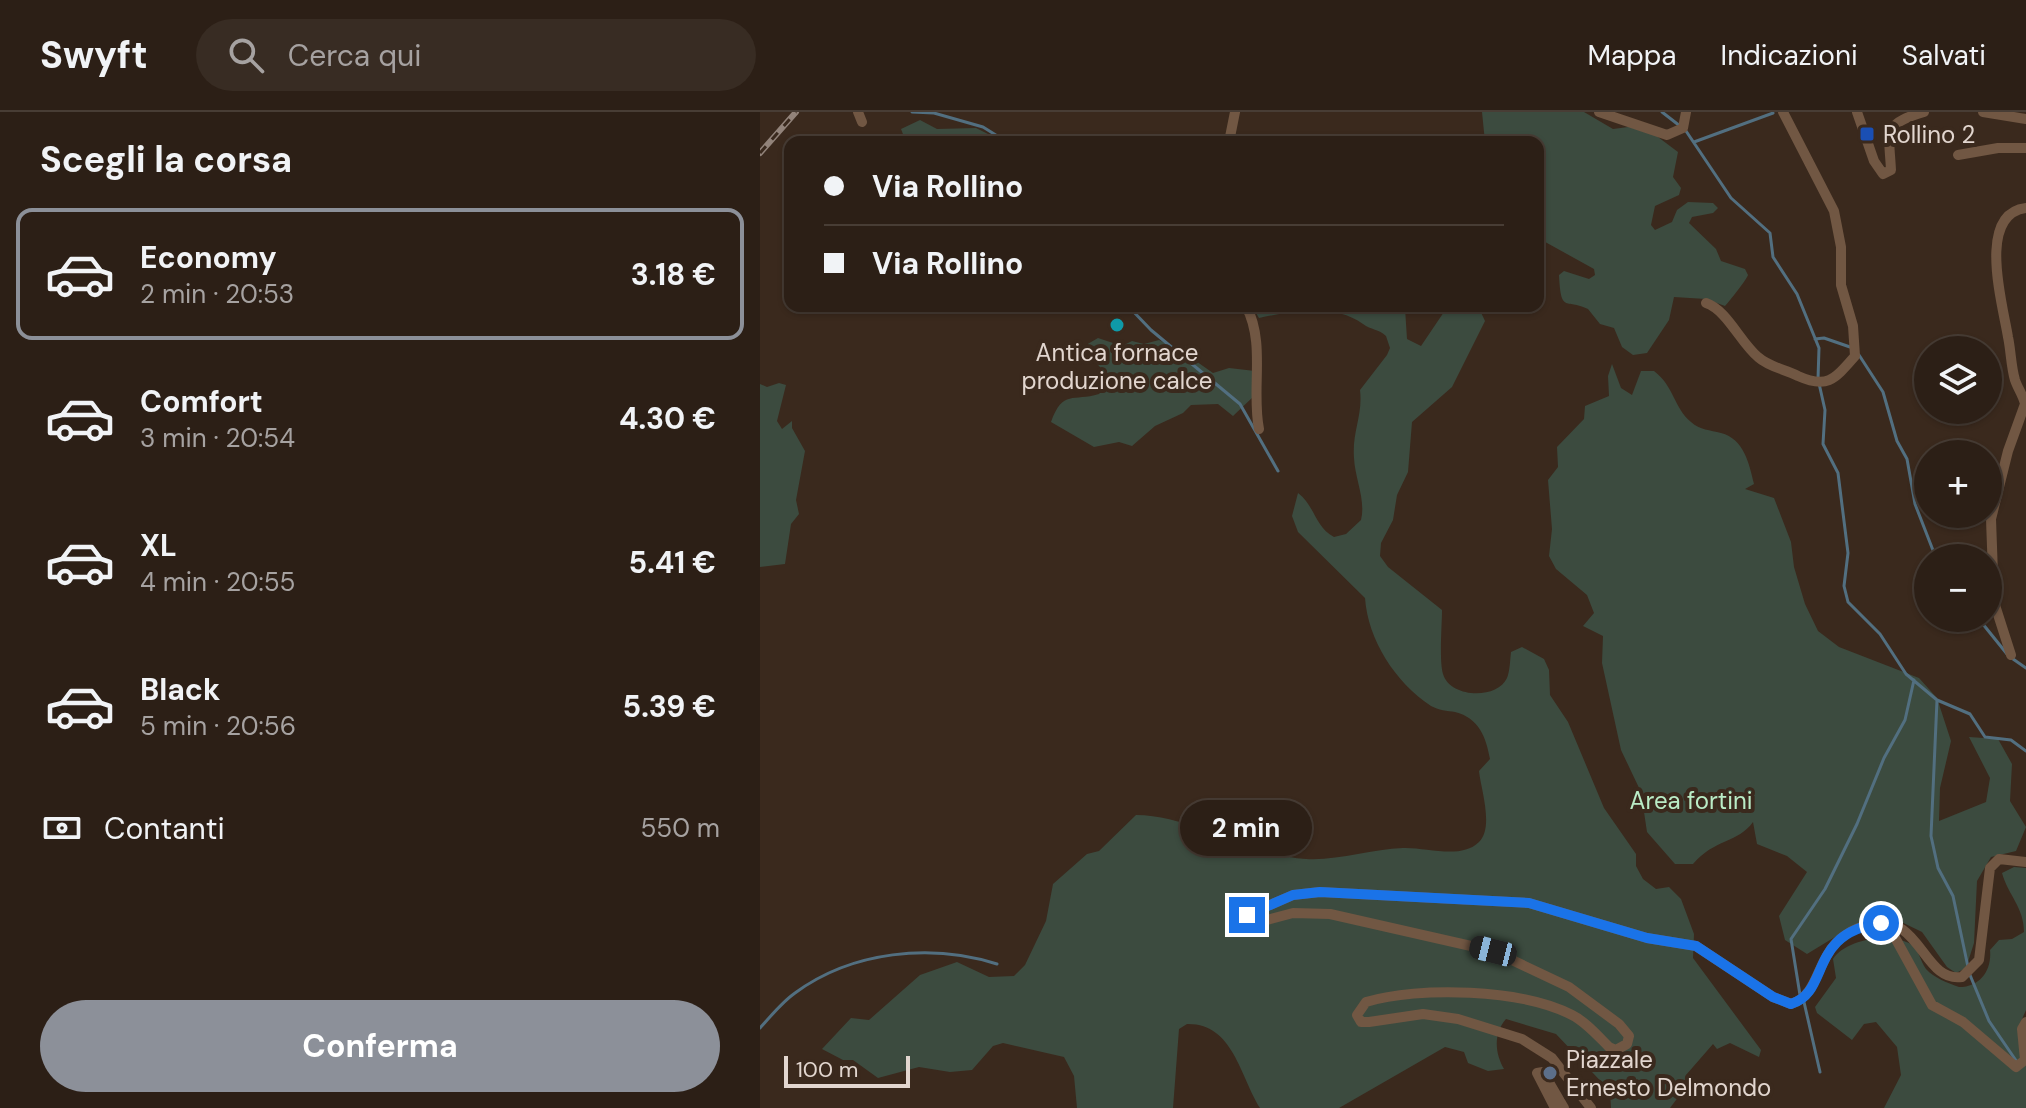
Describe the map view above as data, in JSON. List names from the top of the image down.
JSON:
{
  "parks": ["Area fortini"],
  "places": {
    "transit": ["Rollino 2"],
    "other": ["Antica fornace produzione calce", "Piazzale Ernesto Delmondo"]
  },
  "scale_bar": "100 m",
  "page": {
    "header": "Swyft",
    "search": "Cerca qui",
    "nav": ["Mappa", "Indicazioni", "Salvati"],
    "heading": "Scegli la corsa",
    "banner": ["Via Rollino", "Via Rollino"],
    "list": [
      {
        "name": "Economy",
        "note": "2 min · 20:53",
        "value": "3.18 €"
      },
      {
        "name": "Comfort",
        "note": "3 min · 20:54",
        "value": "4.30 €"
      },
      {
        "name": "XL",
        "note": "4 min · 20:55",
        "value": "5.41 €"
      },
      {
        "name": "Black",
        "note": "5 min · 20:56",
        "value": "5.39 €"
      }
    ],
    "map_buttons": ["+", "−"],
    "pay": ["Contanti", "550 m"],
    "bubble": "2 min",
    "buttons": "Conferma",
    "scale": "100 m"
  }
}
